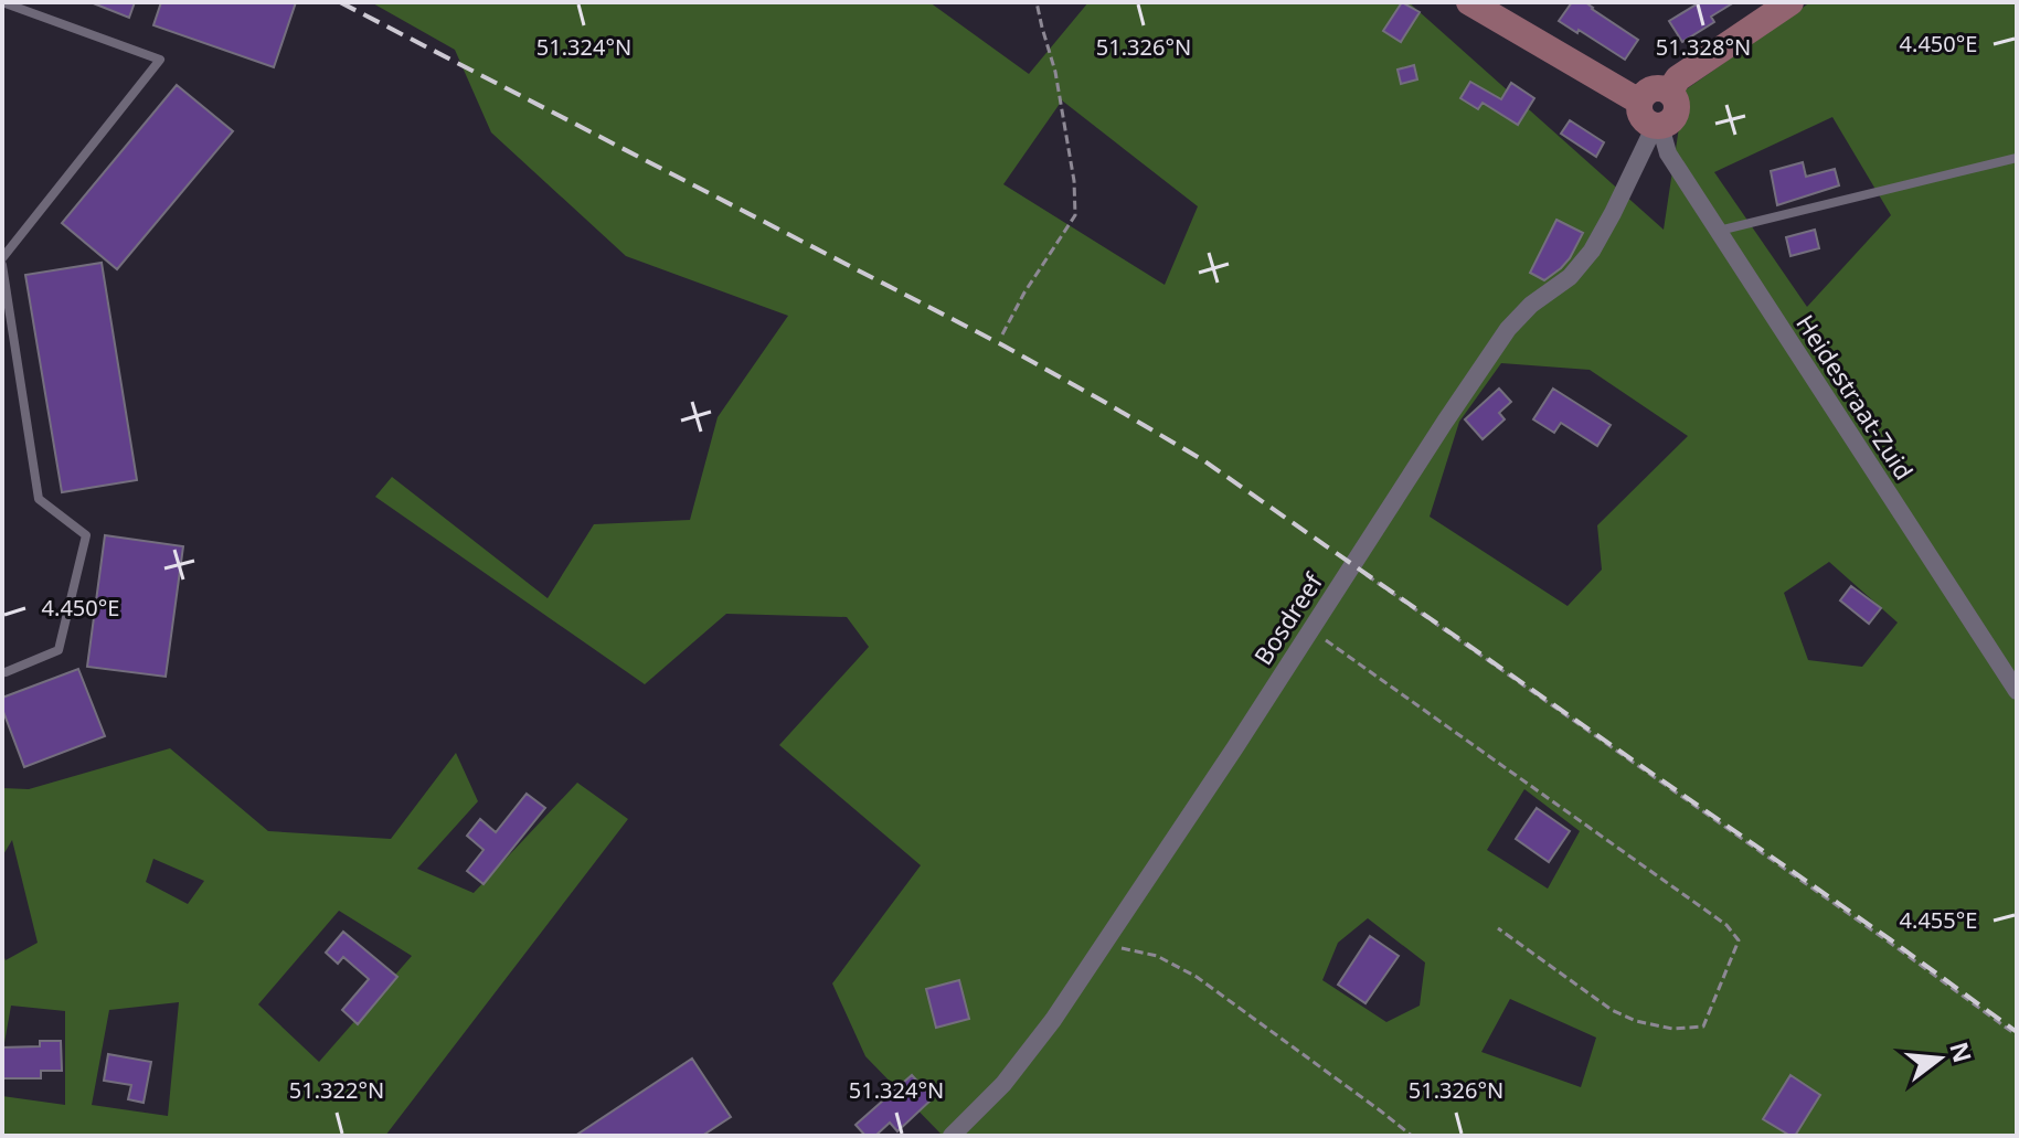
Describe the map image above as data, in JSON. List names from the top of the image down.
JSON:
{
  "streets": {
    "street": ["Heidestraat-Zuid", "Bosdreef"]
  },
  "crossings": [
    ["Heidestraat-Zuid", "Bosdreef"]
  ],
  "north": "right",
  "coordinates": [
    "4.450°E",
    "51.324°N",
    "51.326°N",
    "51.328°N",
    "4.455°E",
    "51.322°N"
  ]
}
